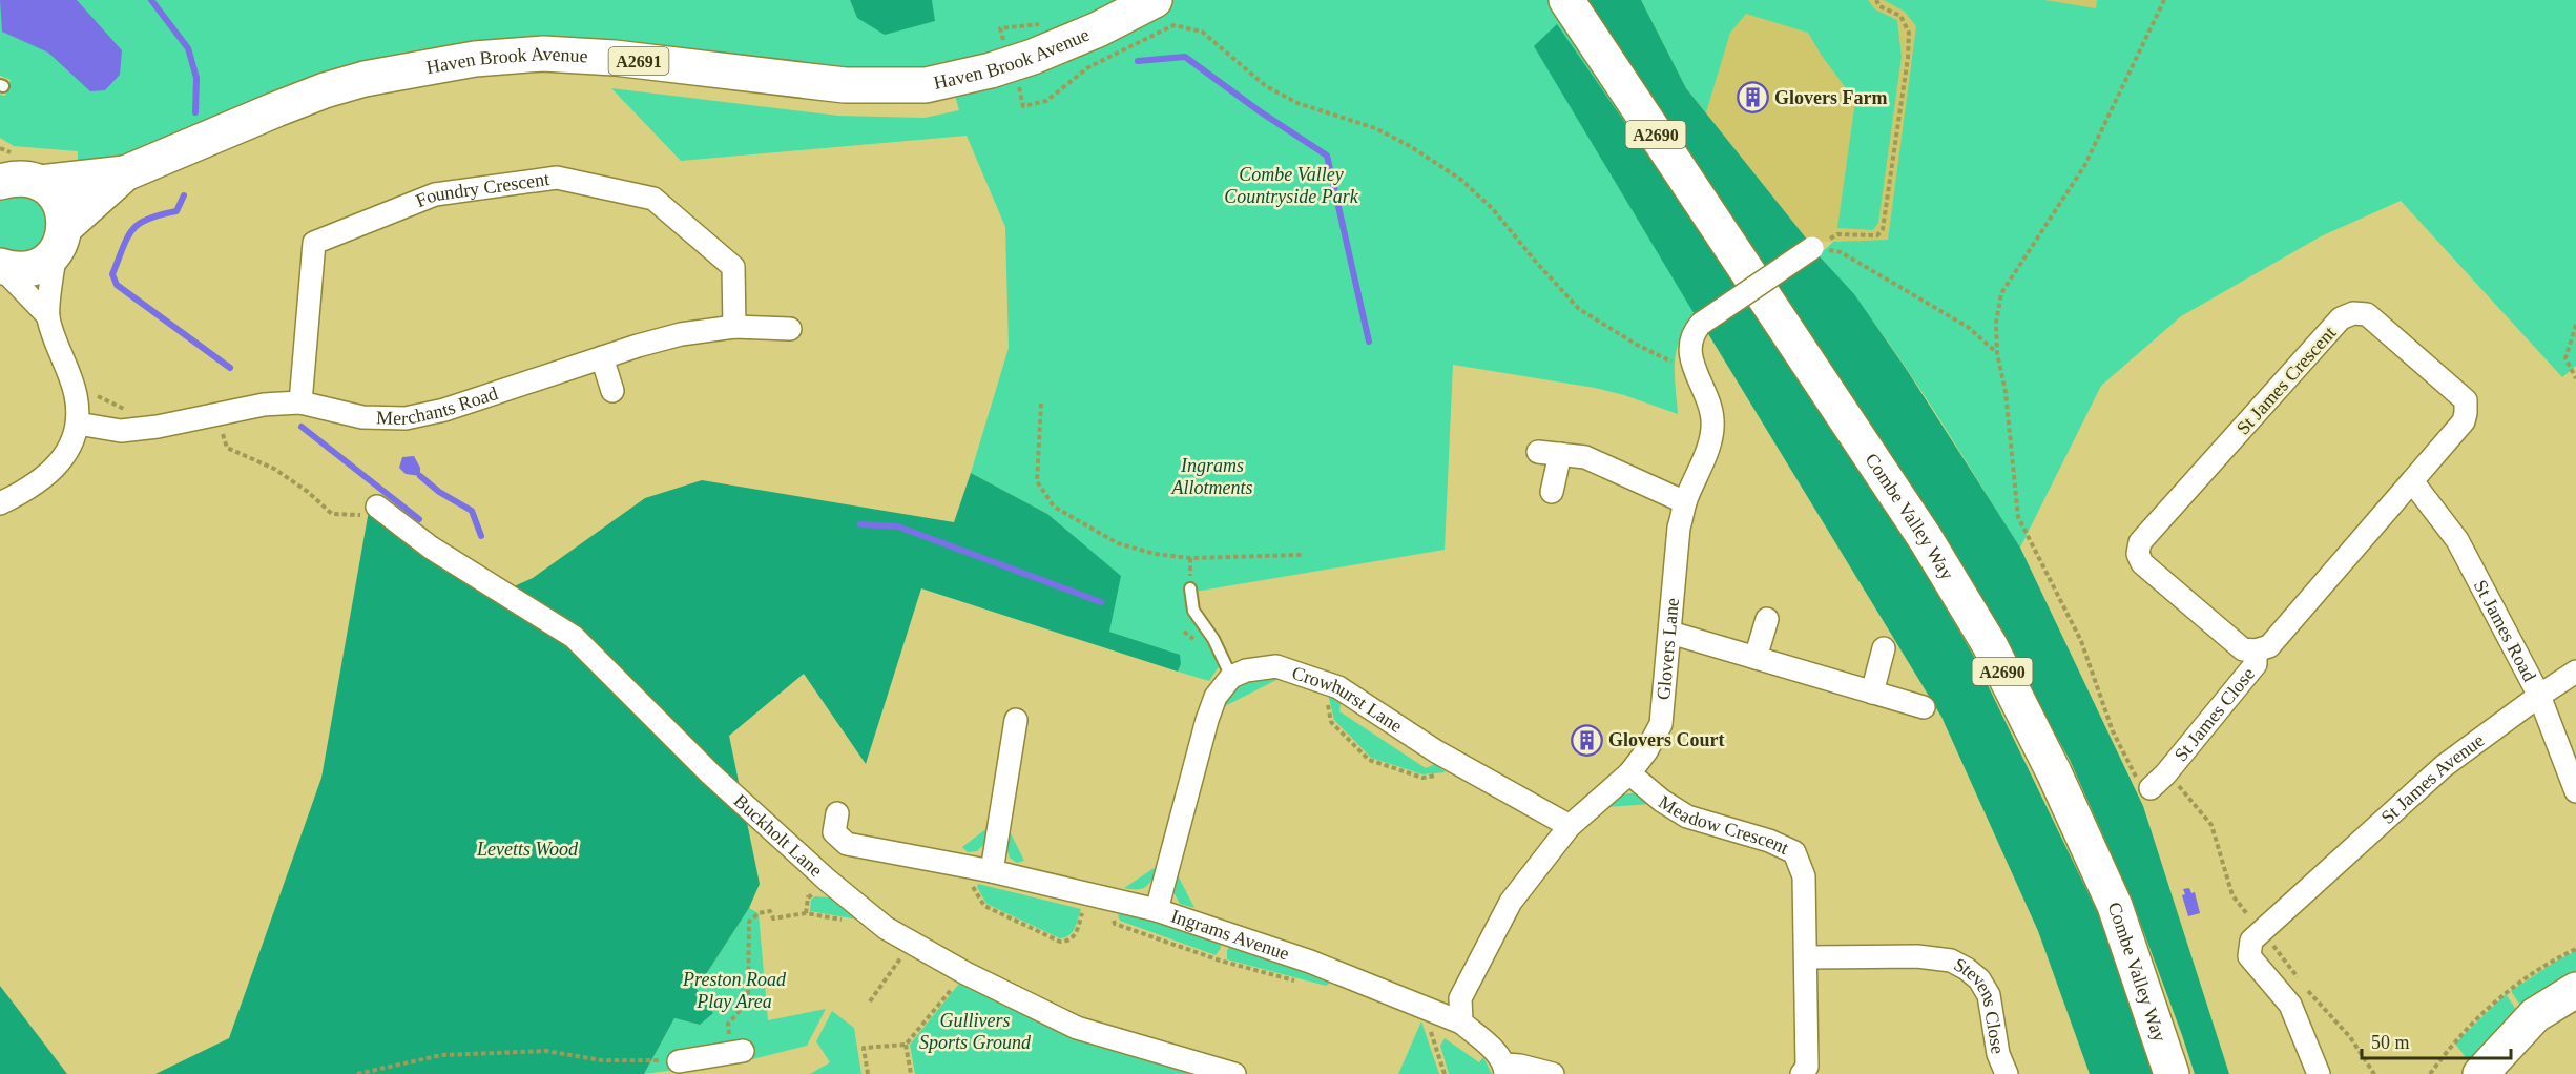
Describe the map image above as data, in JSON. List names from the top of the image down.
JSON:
{
  "streets": {
    "main road": [
      "Haven Brook Avenue",
      "A2691",
      "A2690",
      "Combe Valley Way"
    ],
    "street": [
      "Foundry Crescent",
      "St James Crescent",
      "Merchants Road",
      "St James Road",
      "Glovers Lane",
      "Crowhurst Lane",
      "St James Close",
      "St James Avenue",
      "Meadow Crescent",
      "Buckholt Lane",
      "Ingrams Avenue",
      "Stevens Close"
    ]
  },
  "crossings": [
    ["Foundry Crescent", "Merchants Road"],
    ["St James Crescent", "St James Road"],
    ["St James Crescent", "St James Close"],
    ["St James Road", "St James Avenue"],
    ["Glovers Lane", "Crowhurst Lane"],
    ["Glovers Lane", "Meadow Crescent"],
    ["Glovers Lane", "Ingrams Avenue"],
    ["Meadow Crescent", "Stevens Close"]
  ],
  "parks": [
    "Combe Valley Countryside Park",
    "Ingrams Allotments",
    "Levetts Wood",
    "Preston Road Play Area",
    "Gullivers Sports Ground"
  ],
  "places": {
    "building": ["Glovers Farm", "Glovers Court"]
  },
  "scale_bar": "50 m"
}
